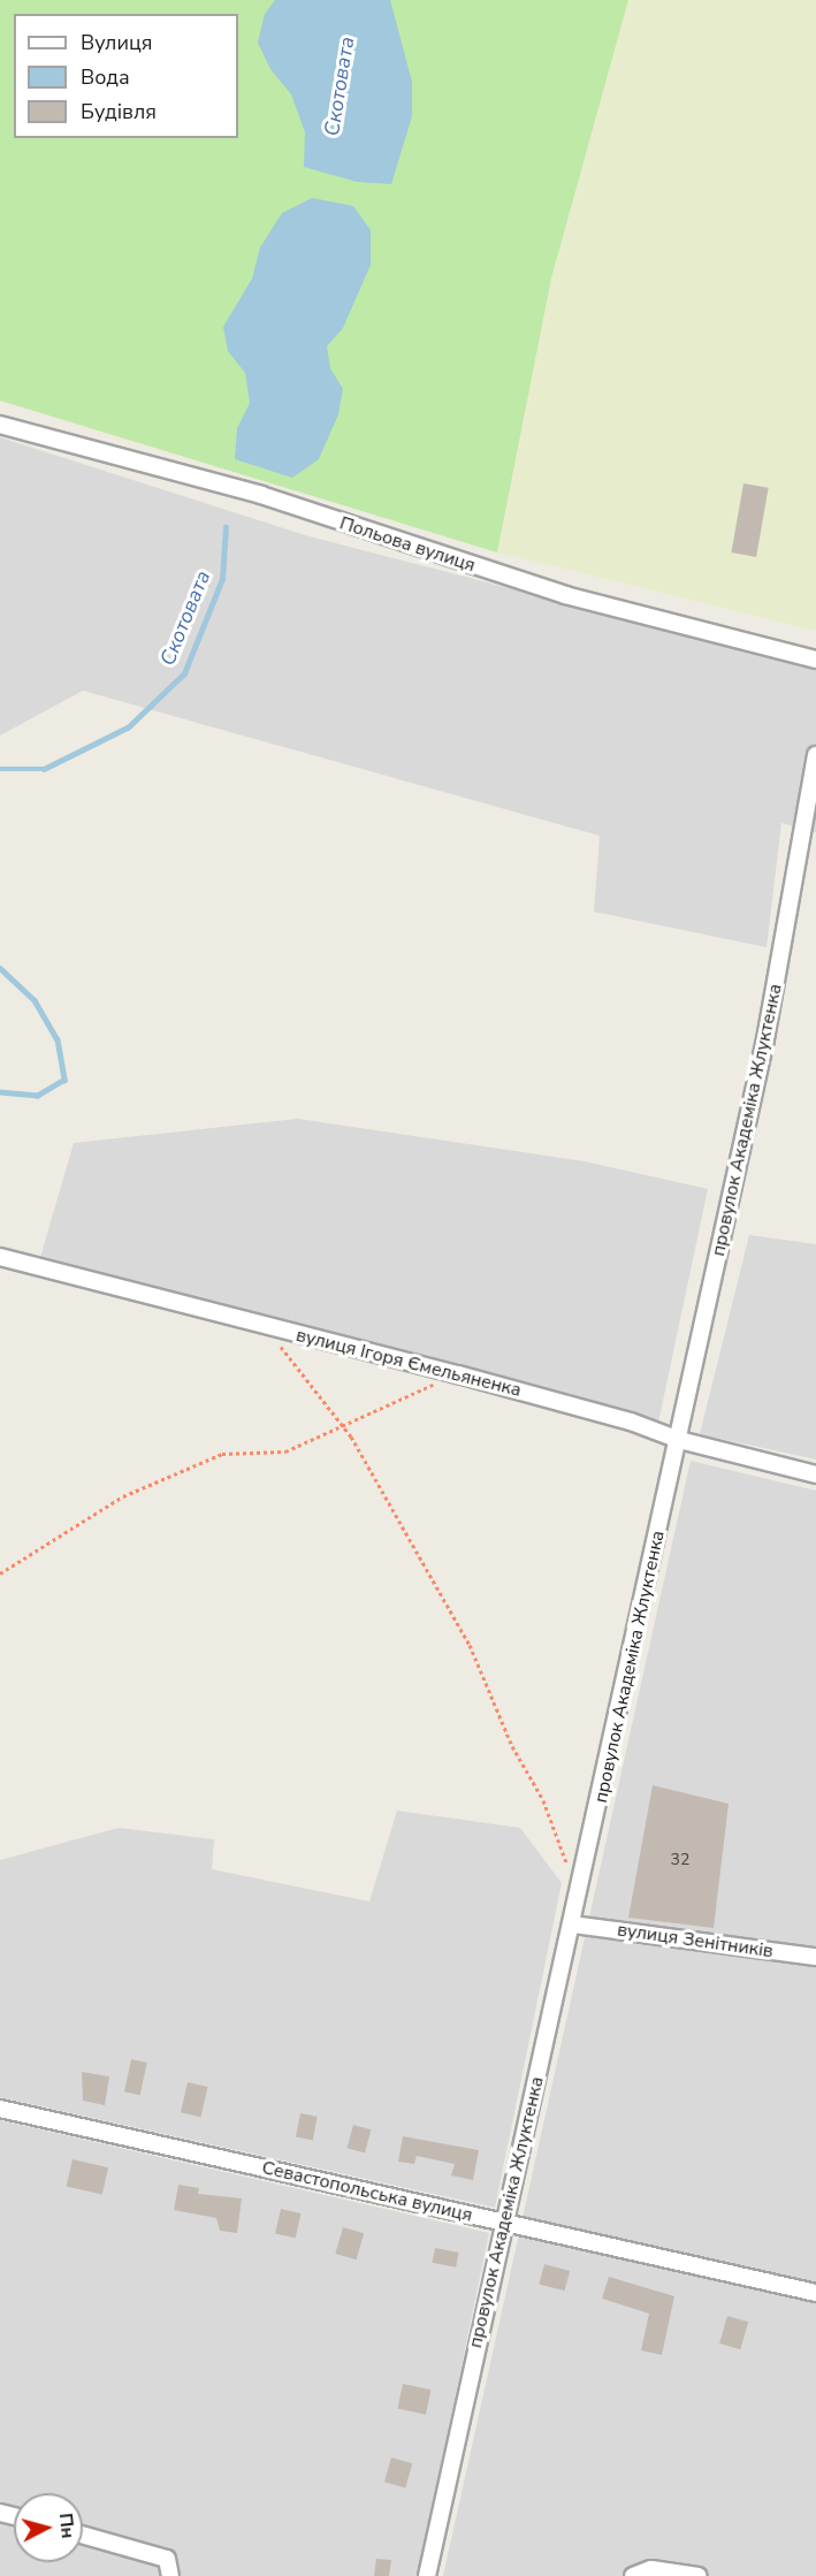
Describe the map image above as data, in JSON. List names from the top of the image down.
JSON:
{
  "streets": {
    "street": [
      "Польова вулиця",
      "провулок Академіка Жлуктенка",
      "вулиця Ігоря Ємельяненка",
      "вулиця Зенітників",
      "Севастопольська вулиця"
    ]
  },
  "crossings": [
    ["провулок Академіка Жлуктенка", "вулиця Ігоря Ємельяненка"],
    ["провулок Академіка Жлуктенка", "вулиця Зенітників"],
    ["провулок Академіка Жлуктенка", "Севастопольська вулиця"]
  ],
  "water": ["Скотовата"],
  "house_numbers": ["32"],
  "legend": ["Вулиця", "Вода", "Будівля"],
  "north": "right"
}
